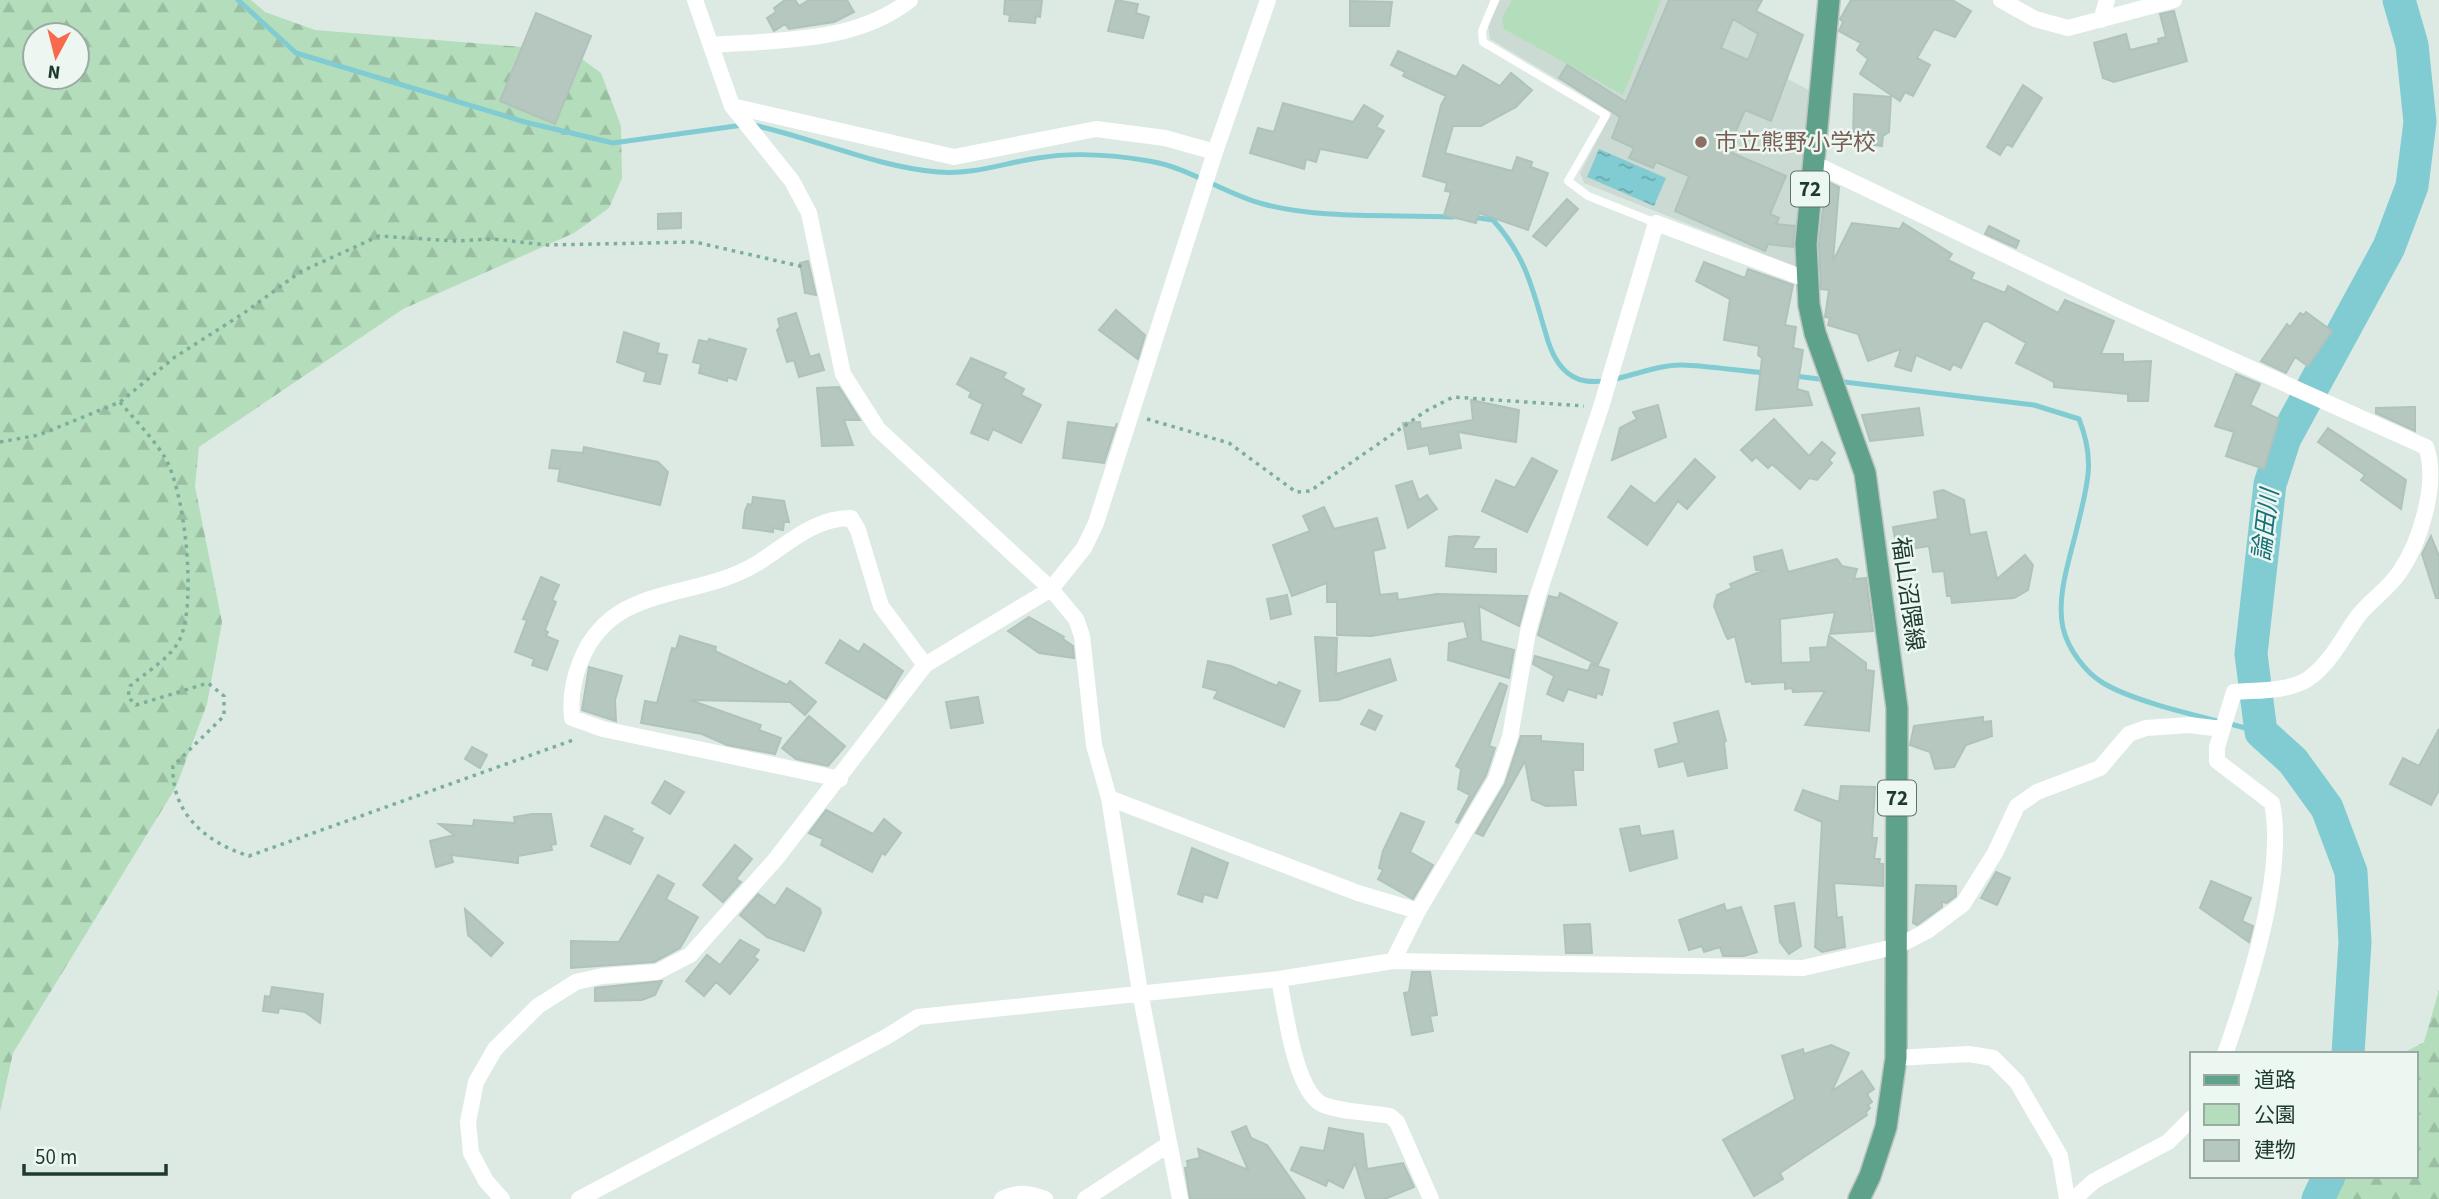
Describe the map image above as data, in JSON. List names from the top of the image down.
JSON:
{
  "streets": {
    "main road": ["72", "福山沼隈線"]
  },
  "water": ["論田川"],
  "places": ["市立熊野小学校"],
  "legend": ["道路", "公園", "建物"],
  "scale_bar": "50 m",
  "north": "bottom"
}
